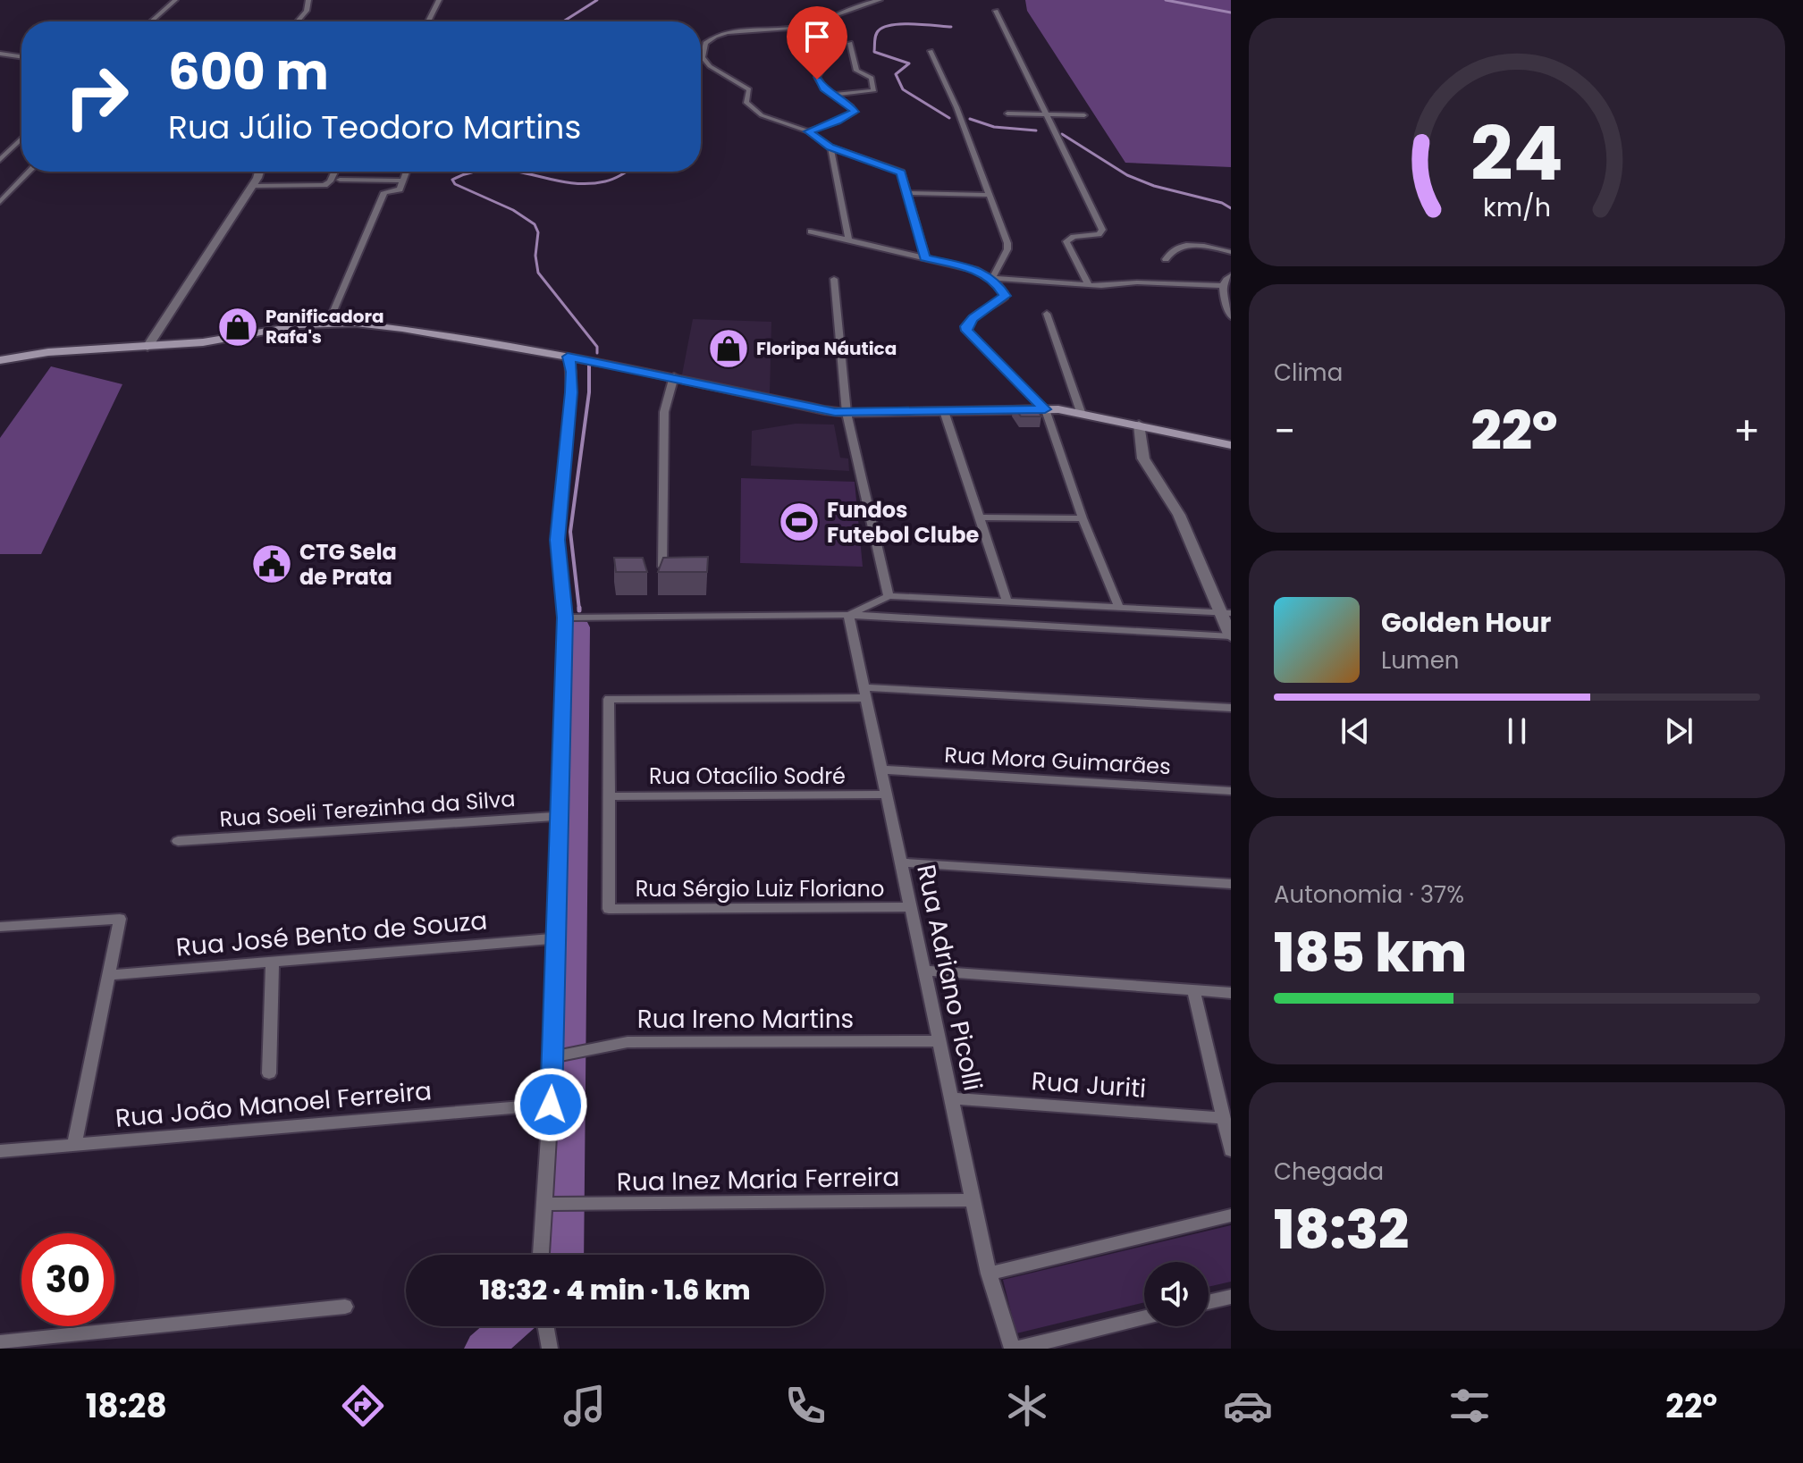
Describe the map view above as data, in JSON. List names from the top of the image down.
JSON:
{
  "streets": {
    "street": [
      "Rua Mora Guimarães",
      "Rua Otacílio Sodré",
      "Rua Soeli Terezinha da Silva",
      "Rua Sérgio Luiz Floriano",
      "Rua José Bento de Souza",
      "Rua Adriano Picolli",
      "Rua Ireno Martins",
      "Rua Juriti",
      "Rua João Manoel Ferreira",
      "Rua Inez Maria Ferreira"
    ]
  },
  "crossings": [
    ["Rua Mora Guimarães", "Rua Adriano Picolli"],
    ["Rua Otacílio Sodré", "Rua Sérgio Luiz Floriano"],
    ["Rua Otacílio Sodré", "Rua Adriano Picolli"],
    ["Rua Sérgio Luiz Floriano", "Rua Adriano Picolli"],
    ["Rua Adriano Picolli", "Rua Ireno Martins"],
    ["Rua Adriano Picolli", "Rua Juriti"],
    ["Rua Adriano Picolli", "Rua Inez Maria Ferreira"]
  ],
  "places": {
    "shop": ["Panificadora Rafa's", "Floripa Náutica"],
    "sports": ["Fundos Futebol Clube"],
    "public building": ["CTG Sela de Prata"]
  },
  "page": {
    "turn": ["600 m", "Rua Júlio Teodoro Martins"],
    "tile": [
      "Clima",
      ["Autonomia · 37%", "185 km"],
      ["Chegada", "18:32"]
    ],
    "heat": ["−", "22°", "+"],
    "song": ["Golden Hour", "Lumen"],
    "limit": "30",
    "trip": "18:32 · 4 min · 1.6 km",
    "tabs": ["18:28", "22°"],
    "gauge": ["24", "km/h"]
  }
}
